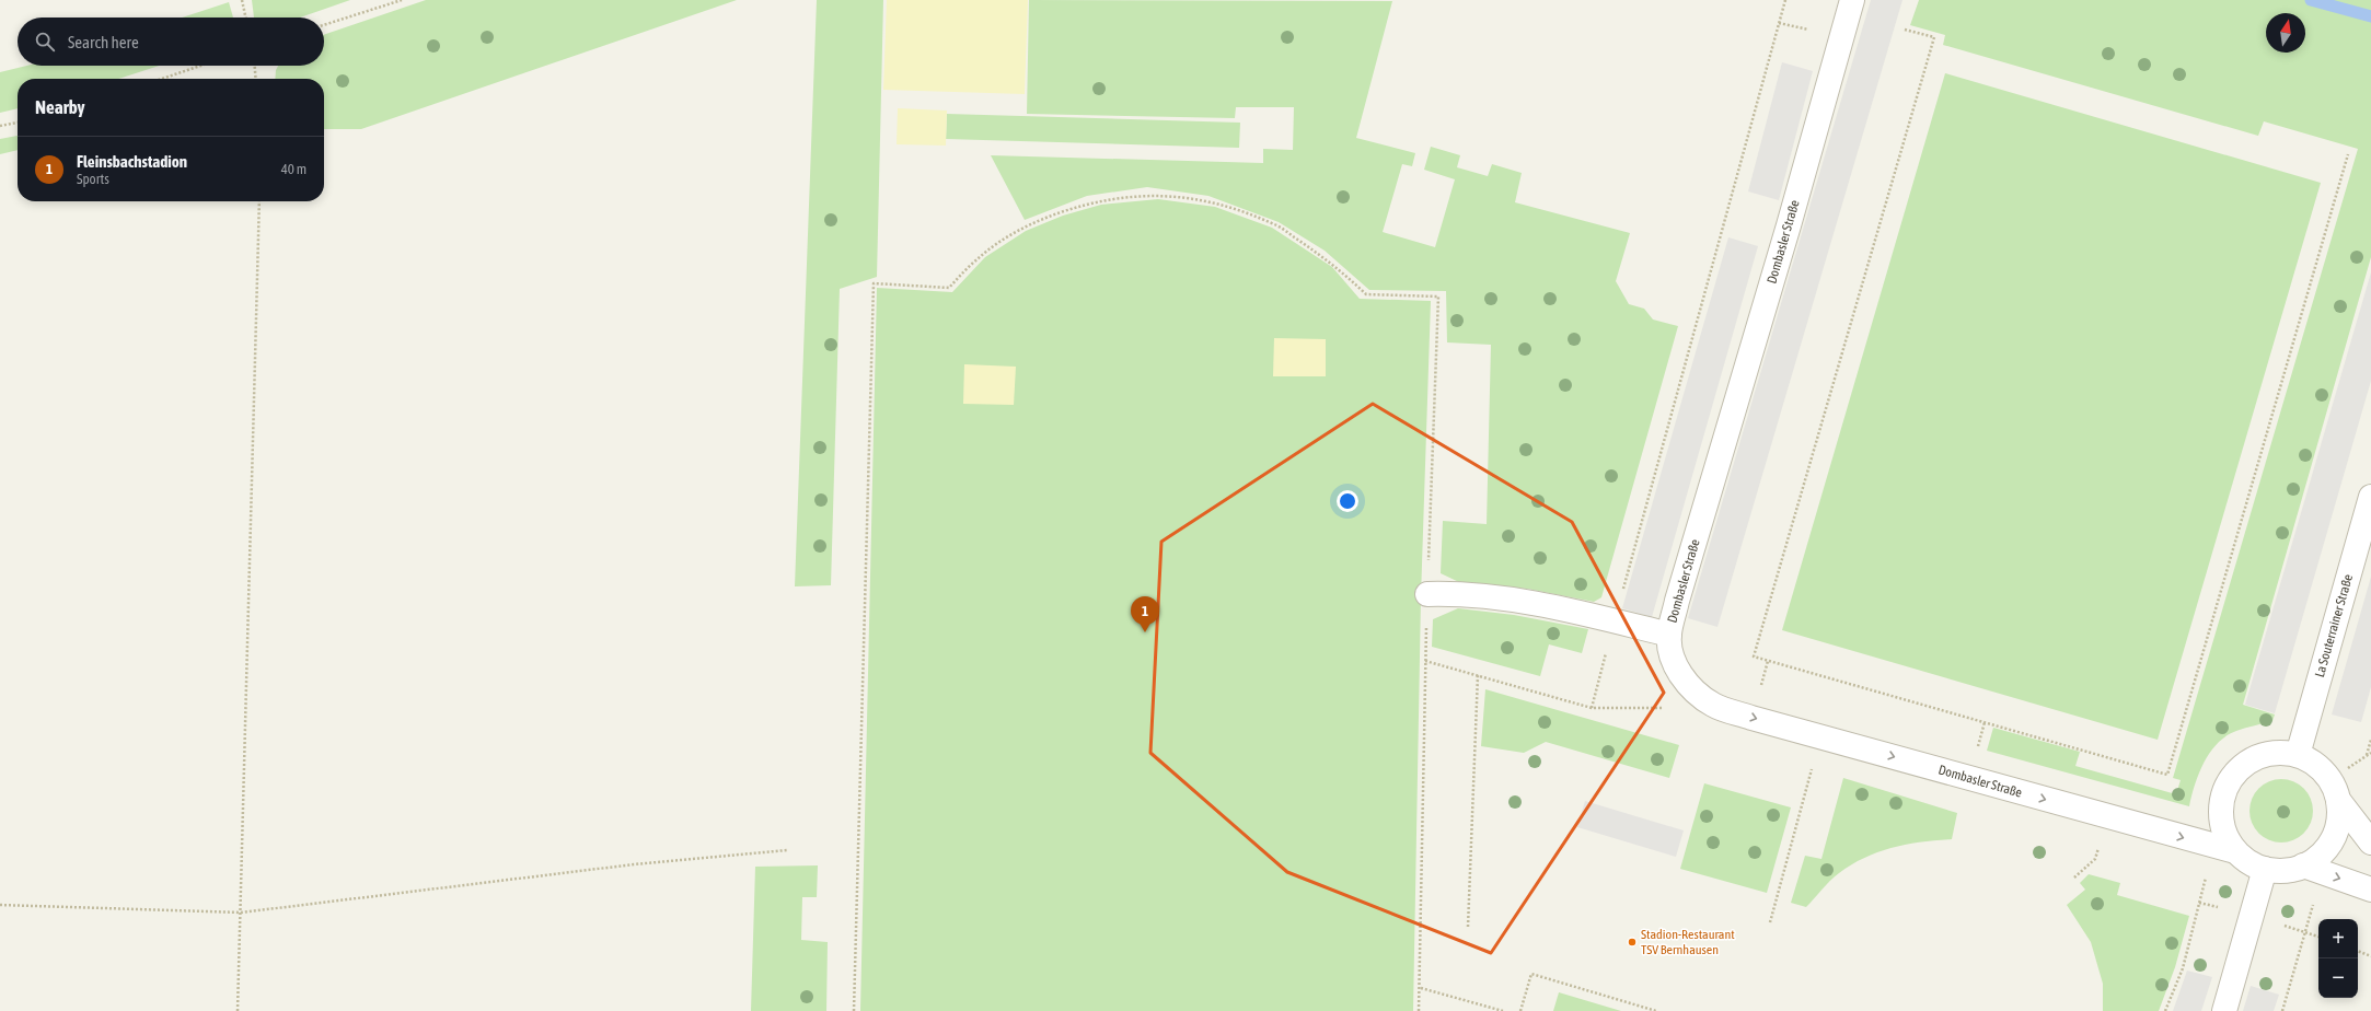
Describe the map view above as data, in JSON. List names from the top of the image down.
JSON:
{
  "streets": {
    "street": ["Dombasler Straße", "La Souterrainer Straße"]
  },
  "crossings": [
    ["Dombasler Straße", "La Souterrainer Straße"]
  ],
  "one_way": ["Dombasler Straße"],
  "places": ["Stadion-Restaurant TSV Bernhausen"],
  "north": "top",
  "page": {
    "search": "Search here",
    "heading": "Nearby",
    "list": [
      {
        "mark": "1",
        "name": "Fleinsbachstadion",
        "note": "Sports",
        "value": "40 m"
      }
    ],
    "pins": "1",
    "map_buttons": ["+", "−"]
  }
}
